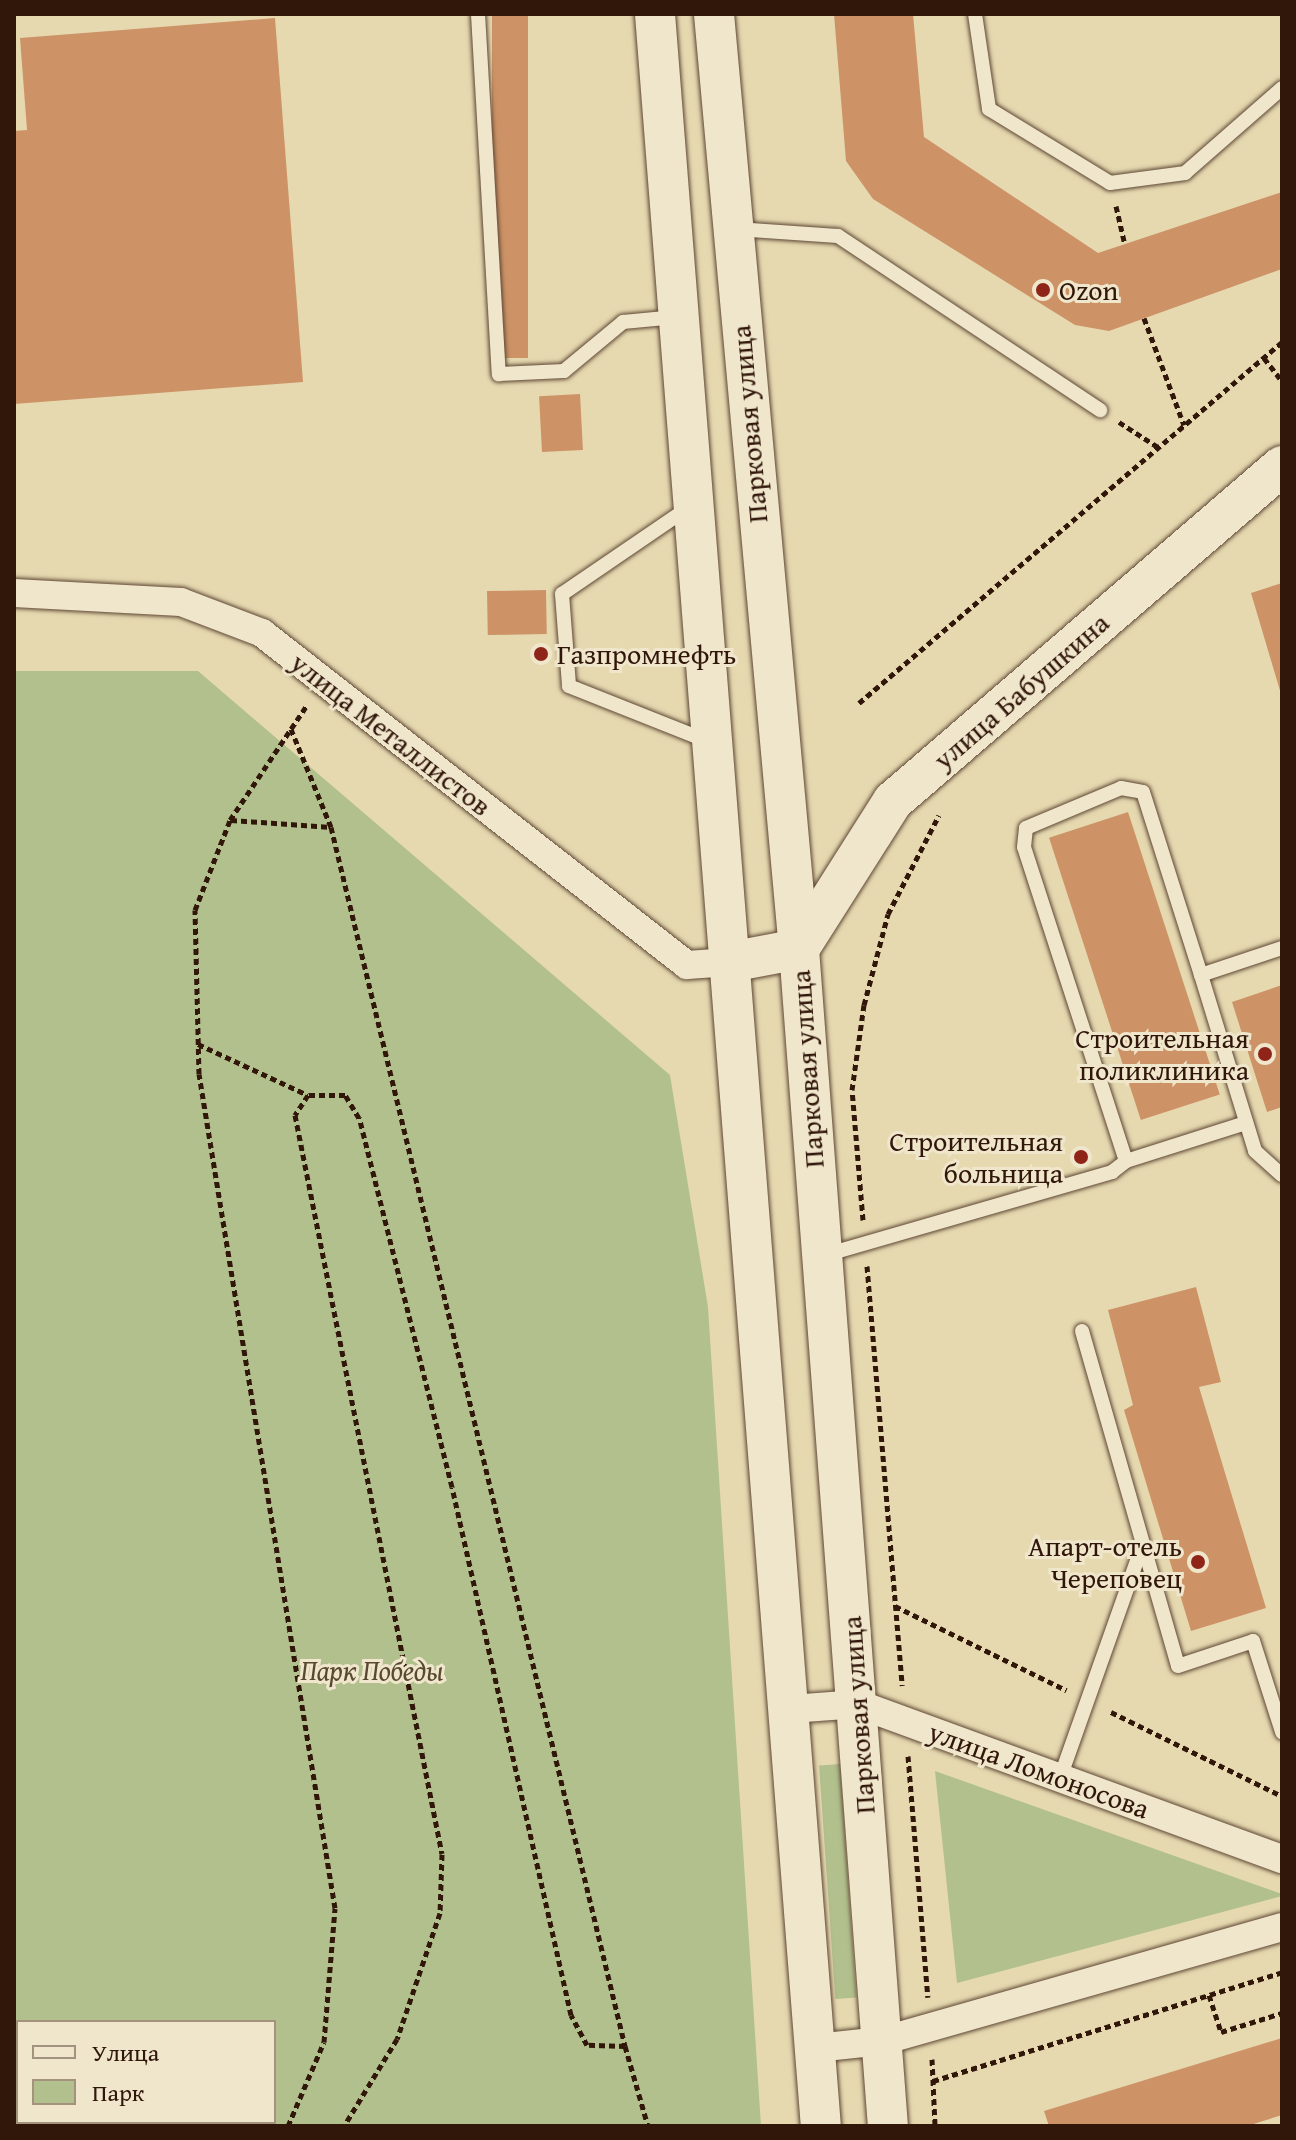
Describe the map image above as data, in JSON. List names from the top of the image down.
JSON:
{
  "streets": {
    "main road": ["Парковая улица", "улица Бабушкина"],
    "street": ["улица Металлистов", "улица Ломоносова"]
  },
  "crossings": [
    ["Парковая улица", "улица Бабушкина"],
    ["Парковая улица", "улица Ломоносова"]
  ],
  "parks": ["Парк Победы"],
  "places": [
    "Ozon",
    "Газпромнефть",
    "Строительная поликлиника",
    "Строительная больница",
    "Апарт-отель Череповец"
  ],
  "legend": ["Улица", "Парк"]
}
